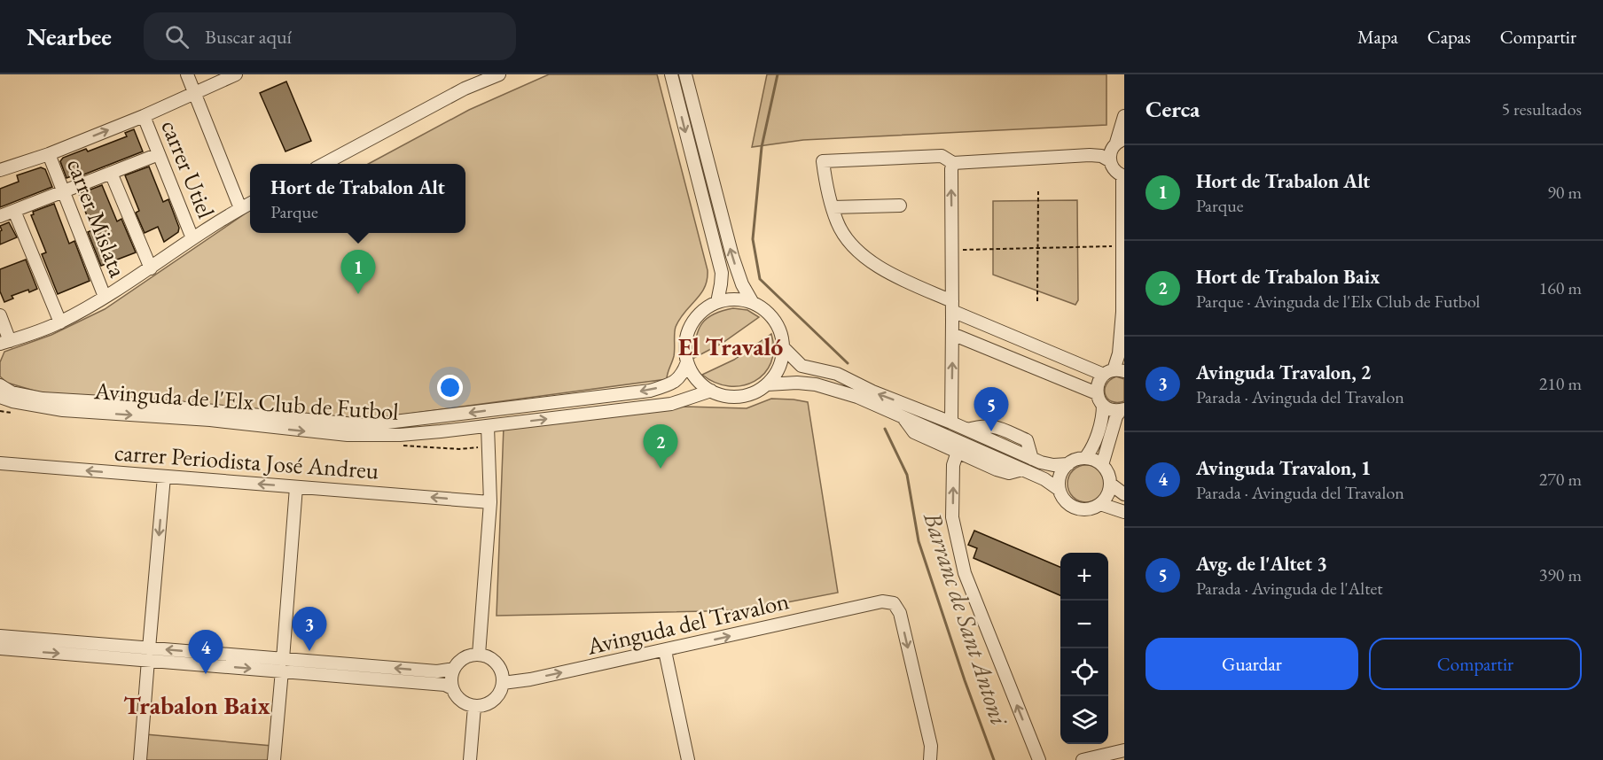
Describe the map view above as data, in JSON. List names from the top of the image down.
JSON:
{
  "streets": {
    "street": [
      "carrer Utiel",
      "carrer Mislata",
      "Avinguda de l'Elx Club de Futbol",
      "carrer Periodista José Andreu",
      "Avinguda del Travalon"
    ]
  },
  "one_way": ["carrer Periodista José Andreu"],
  "districts": ["El Travaló", "Trabalon Baix"],
  "water": ["Barranc de Sant Antoni"],
  "page": {
    "header": "Nearbee",
    "search": "Buscar aquí",
    "nav": ["Mapa", "Capas", "Compartir"],
    "heading": ["Cerca", "5 resultados"],
    "list": [
      {
        "mark": "1",
        "name": "Hort de Trabalon Alt",
        "note": "Parque",
        "value": "90 m"
      },
      {
        "mark": "2",
        "name": "Hort de Trabalon Baix",
        "note": "Parque · Avinguda de l'Elx Club de Futbol",
        "value": "160 m"
      },
      {
        "mark": "3",
        "name": "Avinguda Travalon, 2",
        "note": "Parada · Avinguda del Travalon",
        "value": "210 m"
      },
      {
        "mark": "4",
        "name": "Avinguda Travalon, 1",
        "note": "Parada · Avinguda del Travalon",
        "value": "270 m"
      },
      {
        "mark": "5",
        "name": "Avg. de l'Altet 3",
        "note": "Parada · Avinguda de l'Altet",
        "value": "390 m"
      }
    ],
    "popup": ["Hort de Trabalon Alt", "Parque"],
    "pins": [
      "1",
      "5",
      "2",
      "3",
      "4"
    ],
    "map_buttons": ["+", "−"],
    "buttons": ["Guardar", "Compartir"]
  }
}
